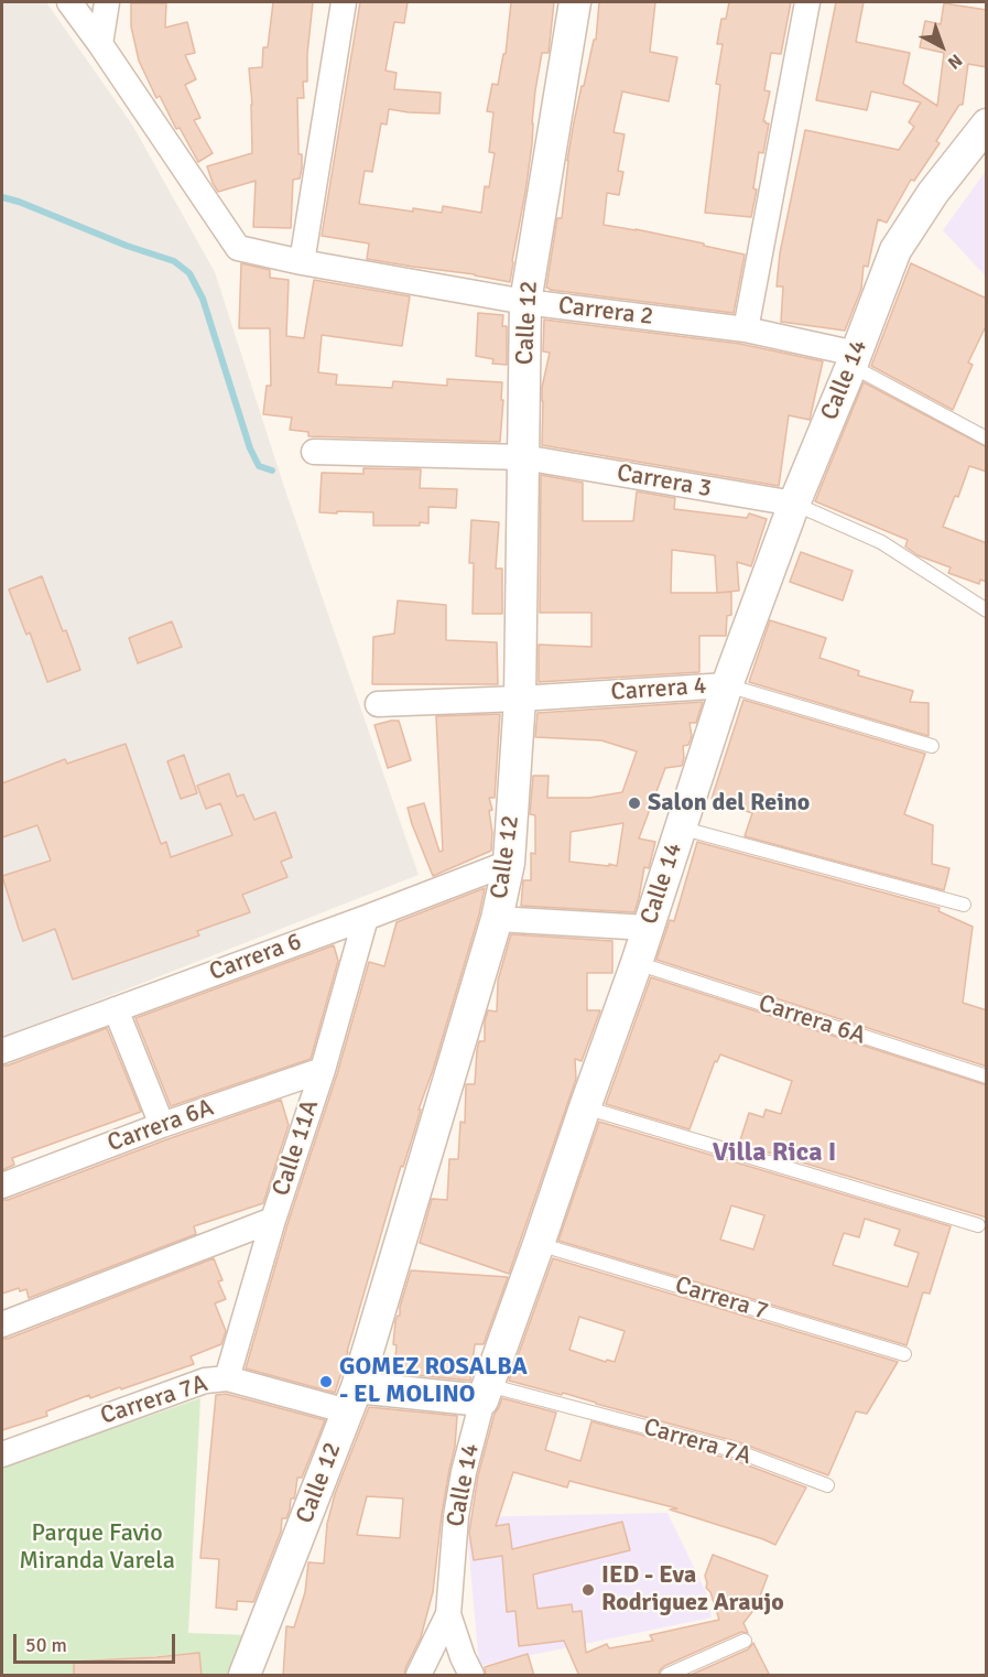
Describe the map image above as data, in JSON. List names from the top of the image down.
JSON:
{
  "streets": {
    "street": [
      "Carrera 2",
      "Calle 12",
      "Calle 14",
      "Carrera 3",
      "Carrera 4",
      "Carrera 6",
      "Carrera 6A",
      "Calle 11A",
      "Carrera 7A"
    ],
    "lane": ["Carrera 7"]
  },
  "crossings": [
    ["Carrera 2", "Calle 12"],
    ["Carrera 2", "Calle 14"],
    ["Calle 12", "Carrera 3"],
    ["Calle 12", "Carrera 4"],
    ["Calle 12", "Carrera 6"],
    ["Calle 12", "Carrera 7A"],
    ["Calle 14", "Carrera 3"],
    ["Calle 14", "Carrera 4"],
    ["Calle 14", "Carrera 6A"],
    ["Calle 14", "Carrera 7"],
    ["Calle 14", "Carrera 7A"],
    ["Carrera 6", "Calle 11A"],
    ["Carrera 6A", "Calle 11A"],
    ["Calle 11A", "Carrera 7A"]
  ],
  "districts": ["Villa Rica I"],
  "parks": ["Parque Favio Miranda Varela"],
  "places": ["Salon del Reino", "GOMEZ ROSALBA - EL MOLINO", "IED - Eva Rodriguez Araujo"],
  "scale_bar": "50 m",
  "north": "bottom right"
}
